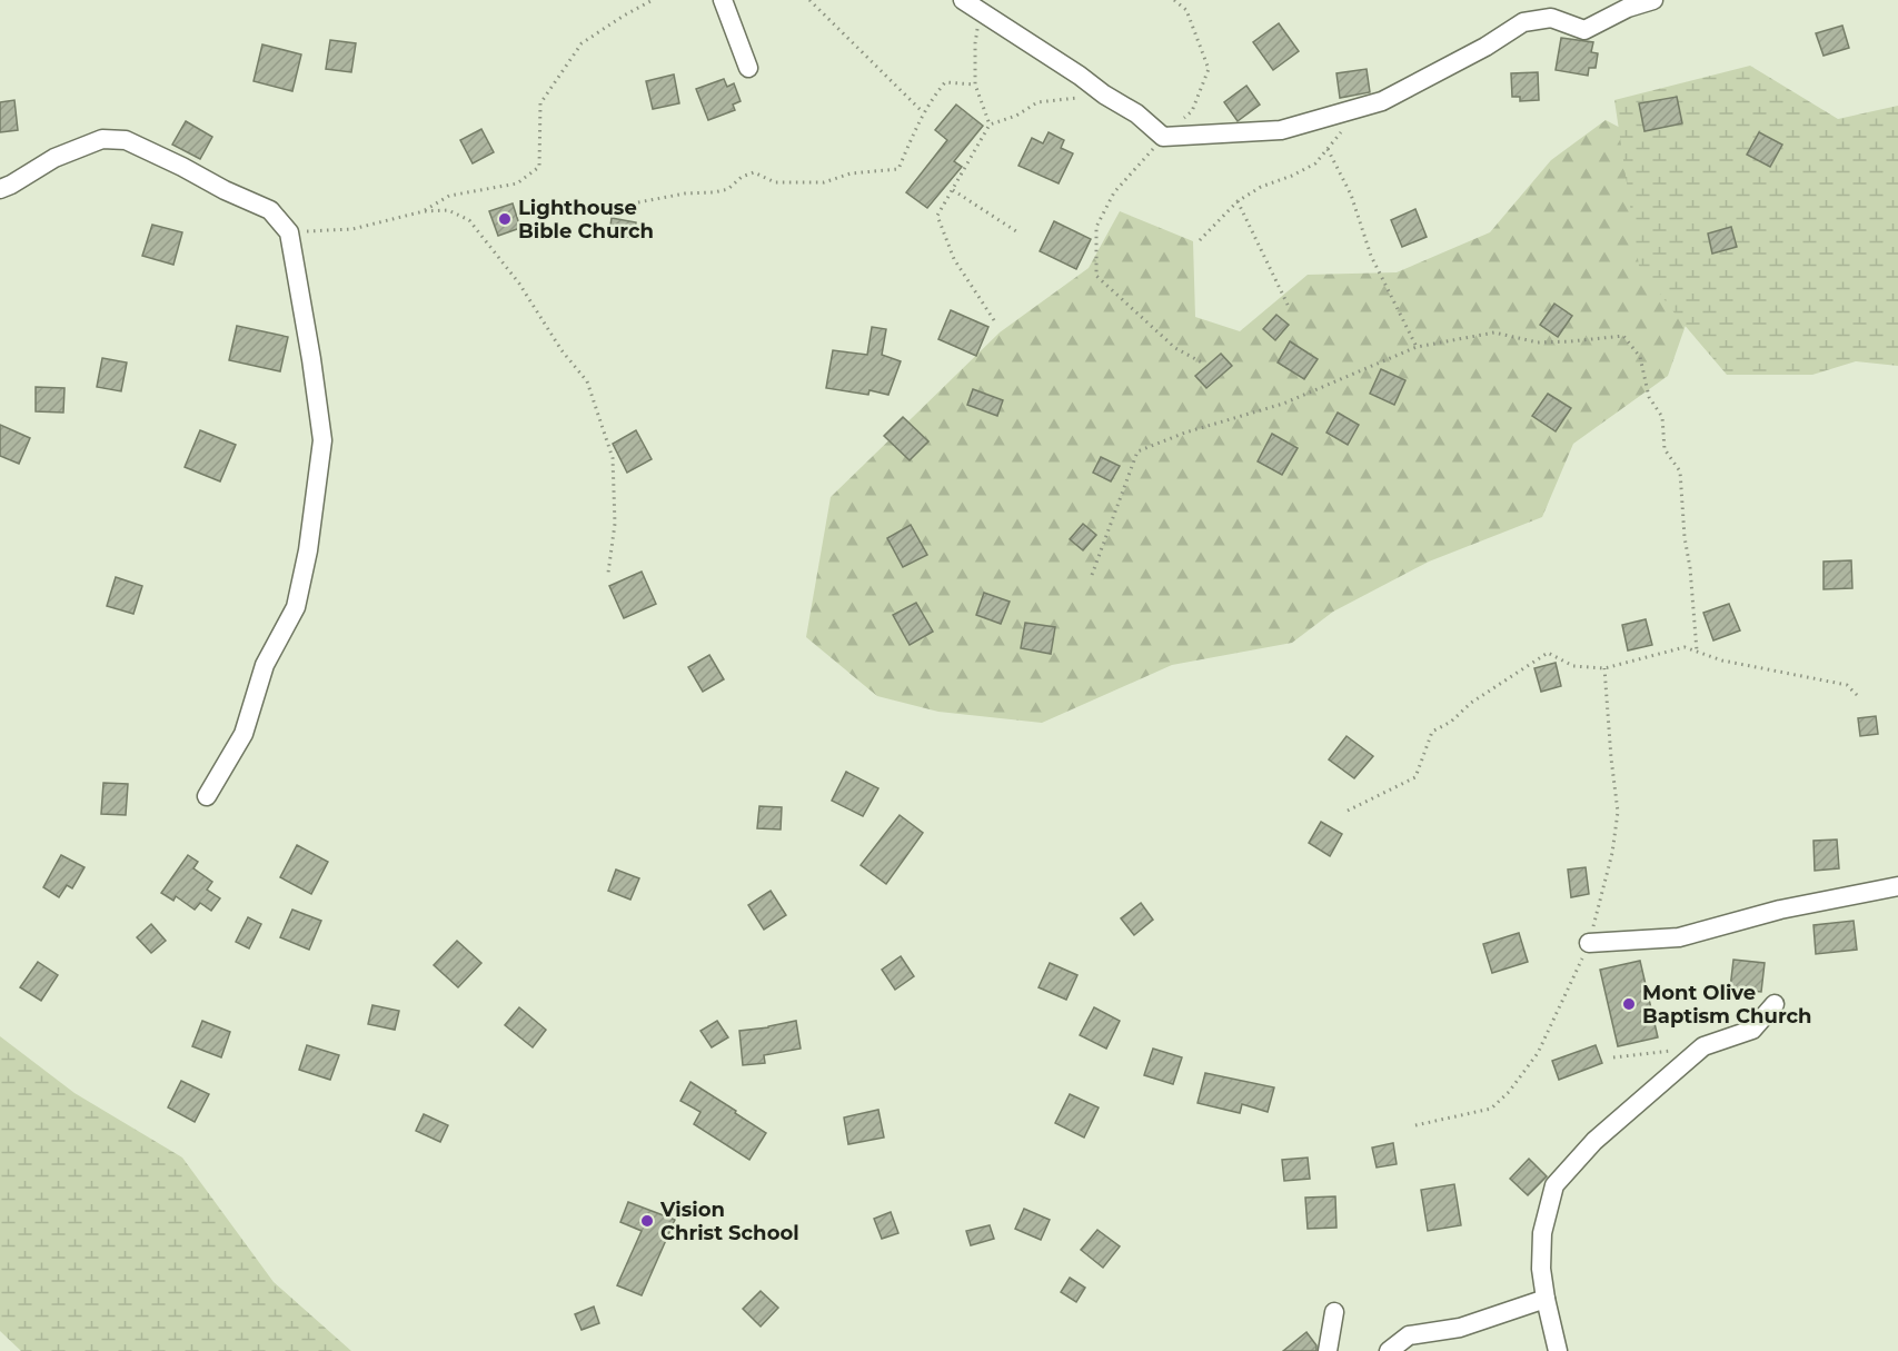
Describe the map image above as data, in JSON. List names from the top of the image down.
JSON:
{
  "places": ["Lighthouse Bible Church", "Mont Olive Baptism Church", "Vision Christ School"]
}
